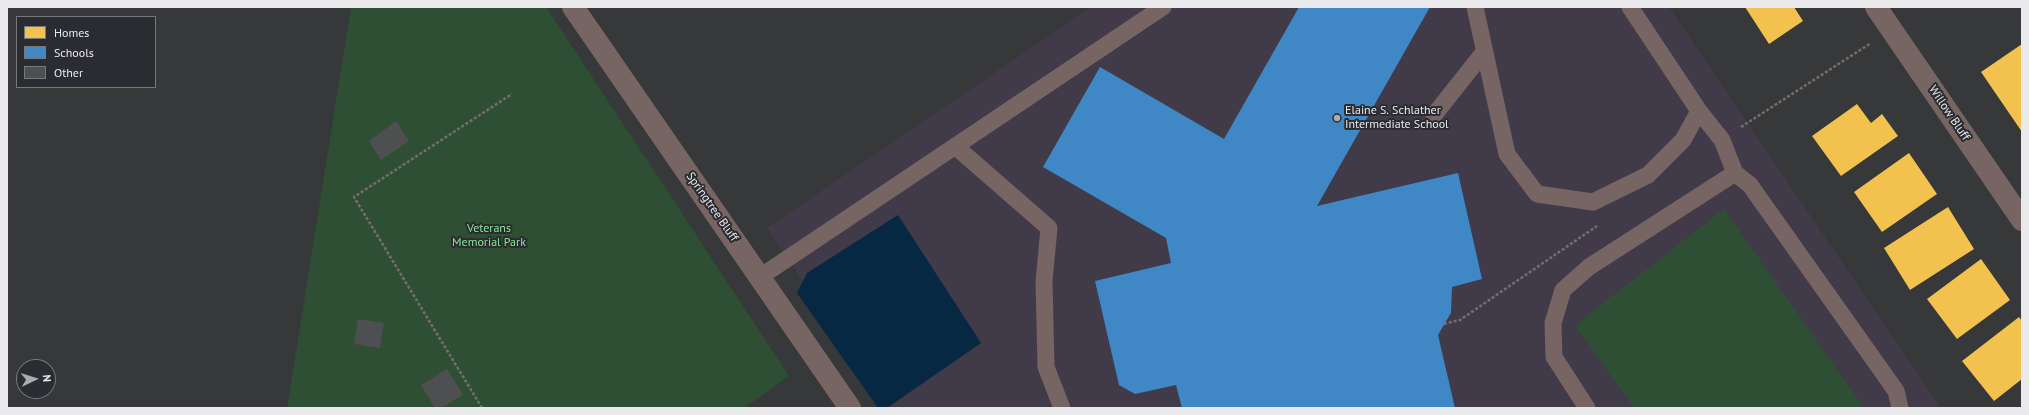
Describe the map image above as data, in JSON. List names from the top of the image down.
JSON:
{
  "streets": {
    "street": ["Willow Bluff", "Springtree Bluff"]
  },
  "parks": ["Veterans Memorial Park"],
  "places": ["Elaine S. Schlather Intermediate School"],
  "legend": ["Homes", "Schools", "Other"],
  "north": "right"
}
